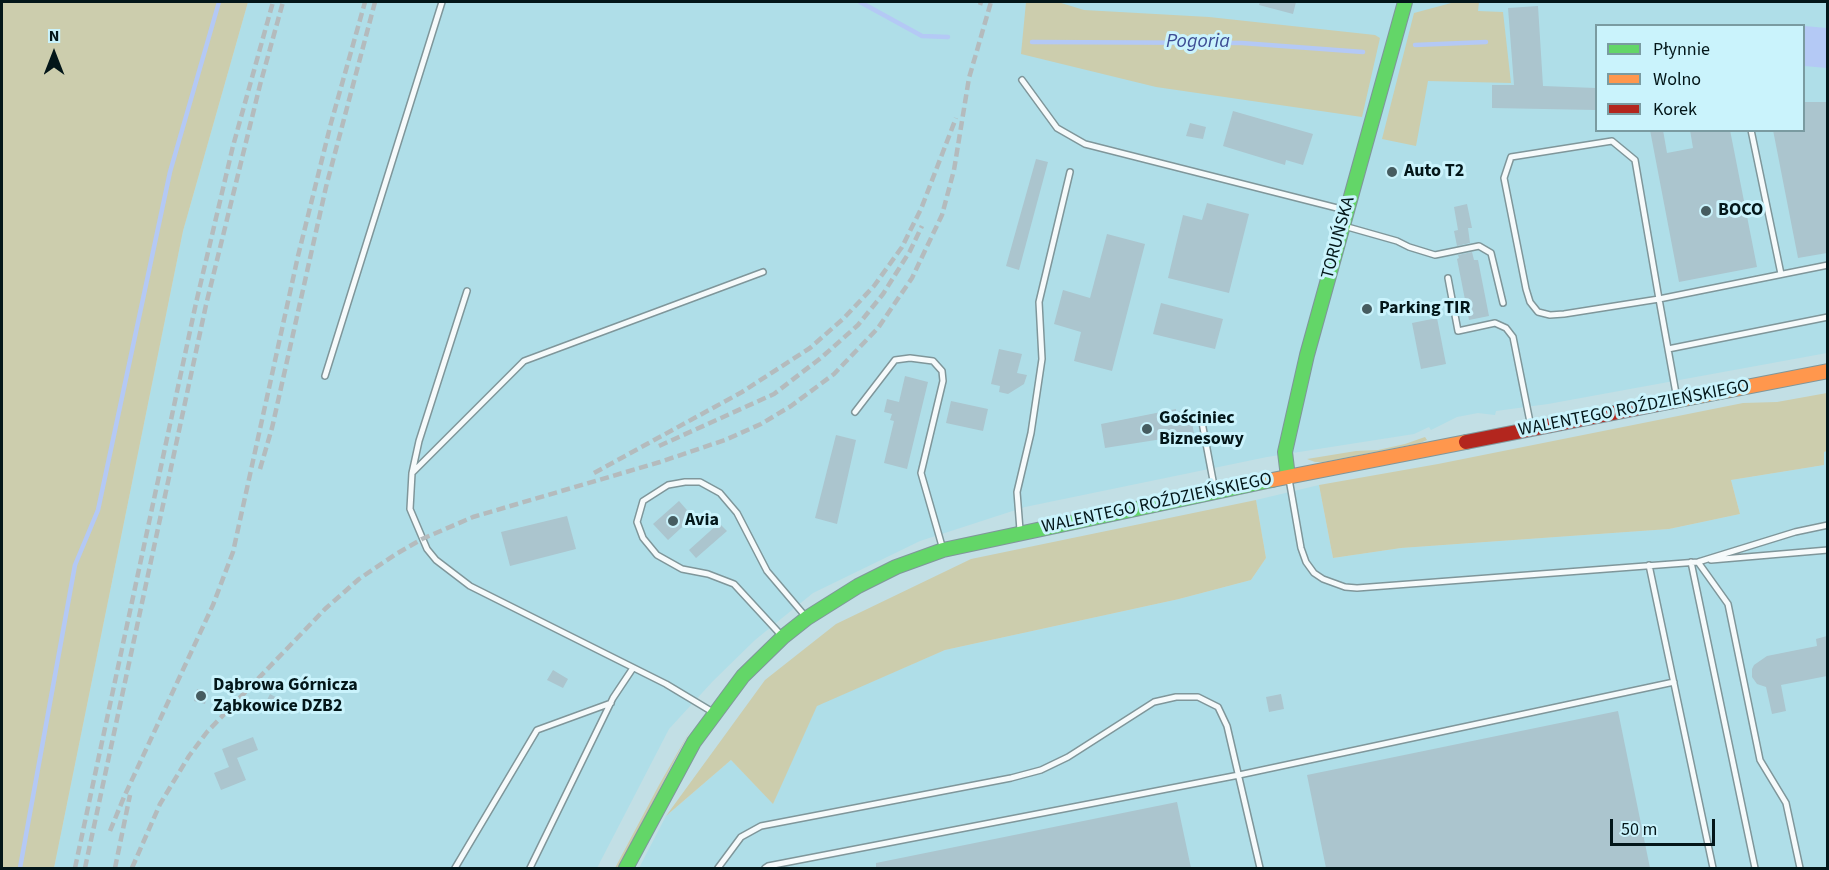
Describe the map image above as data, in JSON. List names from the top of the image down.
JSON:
{
  "streets": {
    "street": ["TORUŃSKA", "WALENTEGO ROŹDZIEŃSKIEGO"]
  },
  "crossings": [
    ["TORUŃSKA", "WALENTEGO ROŹDZIEŃSKIEGO"]
  ],
  "water": ["Pogoria"],
  "places": [
    "Auto T2",
    "BOCO",
    "Parking TIR",
    "Gościniec Biznesowy",
    "Avia",
    "Dąbrowa Górnicza Ząbkowice DZB2"
  ],
  "legend": ["Płynnie", "Wolno", "Korek"],
  "scale_bar": "50 m",
  "north": "top"
}
